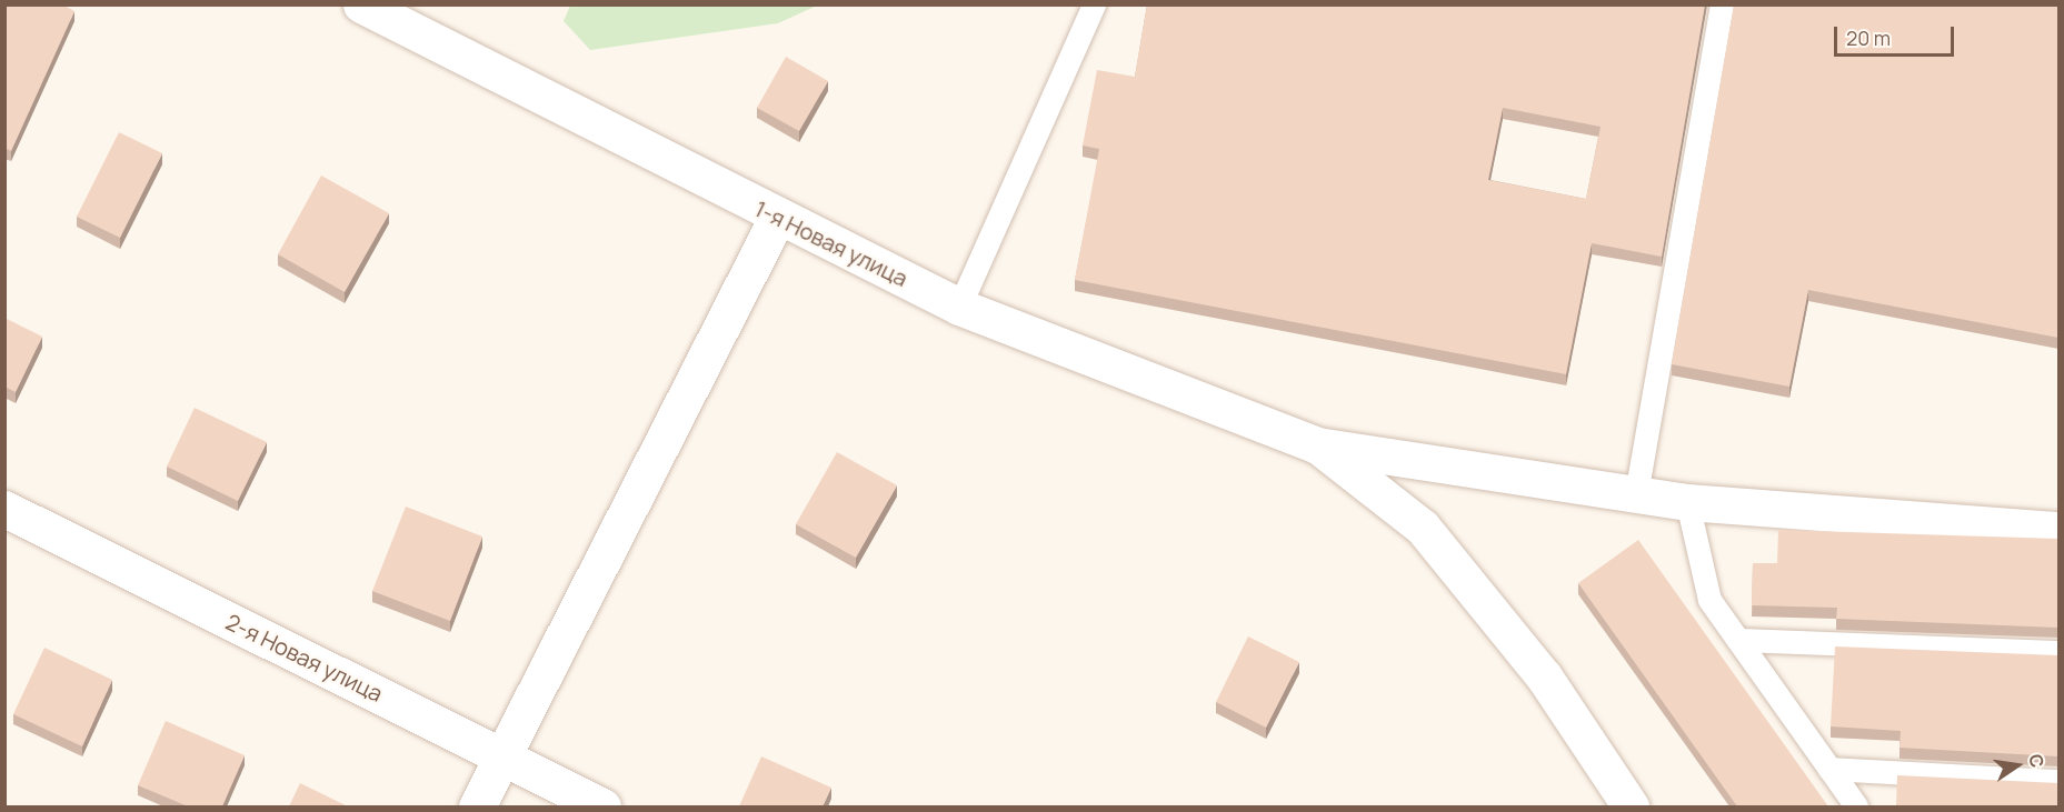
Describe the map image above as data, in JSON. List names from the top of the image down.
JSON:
{
  "streets": {
    "street": ["1-я Новая улица", "2-я Новая улица"]
  },
  "scale_bar": "20 m",
  "north": "right"
}
